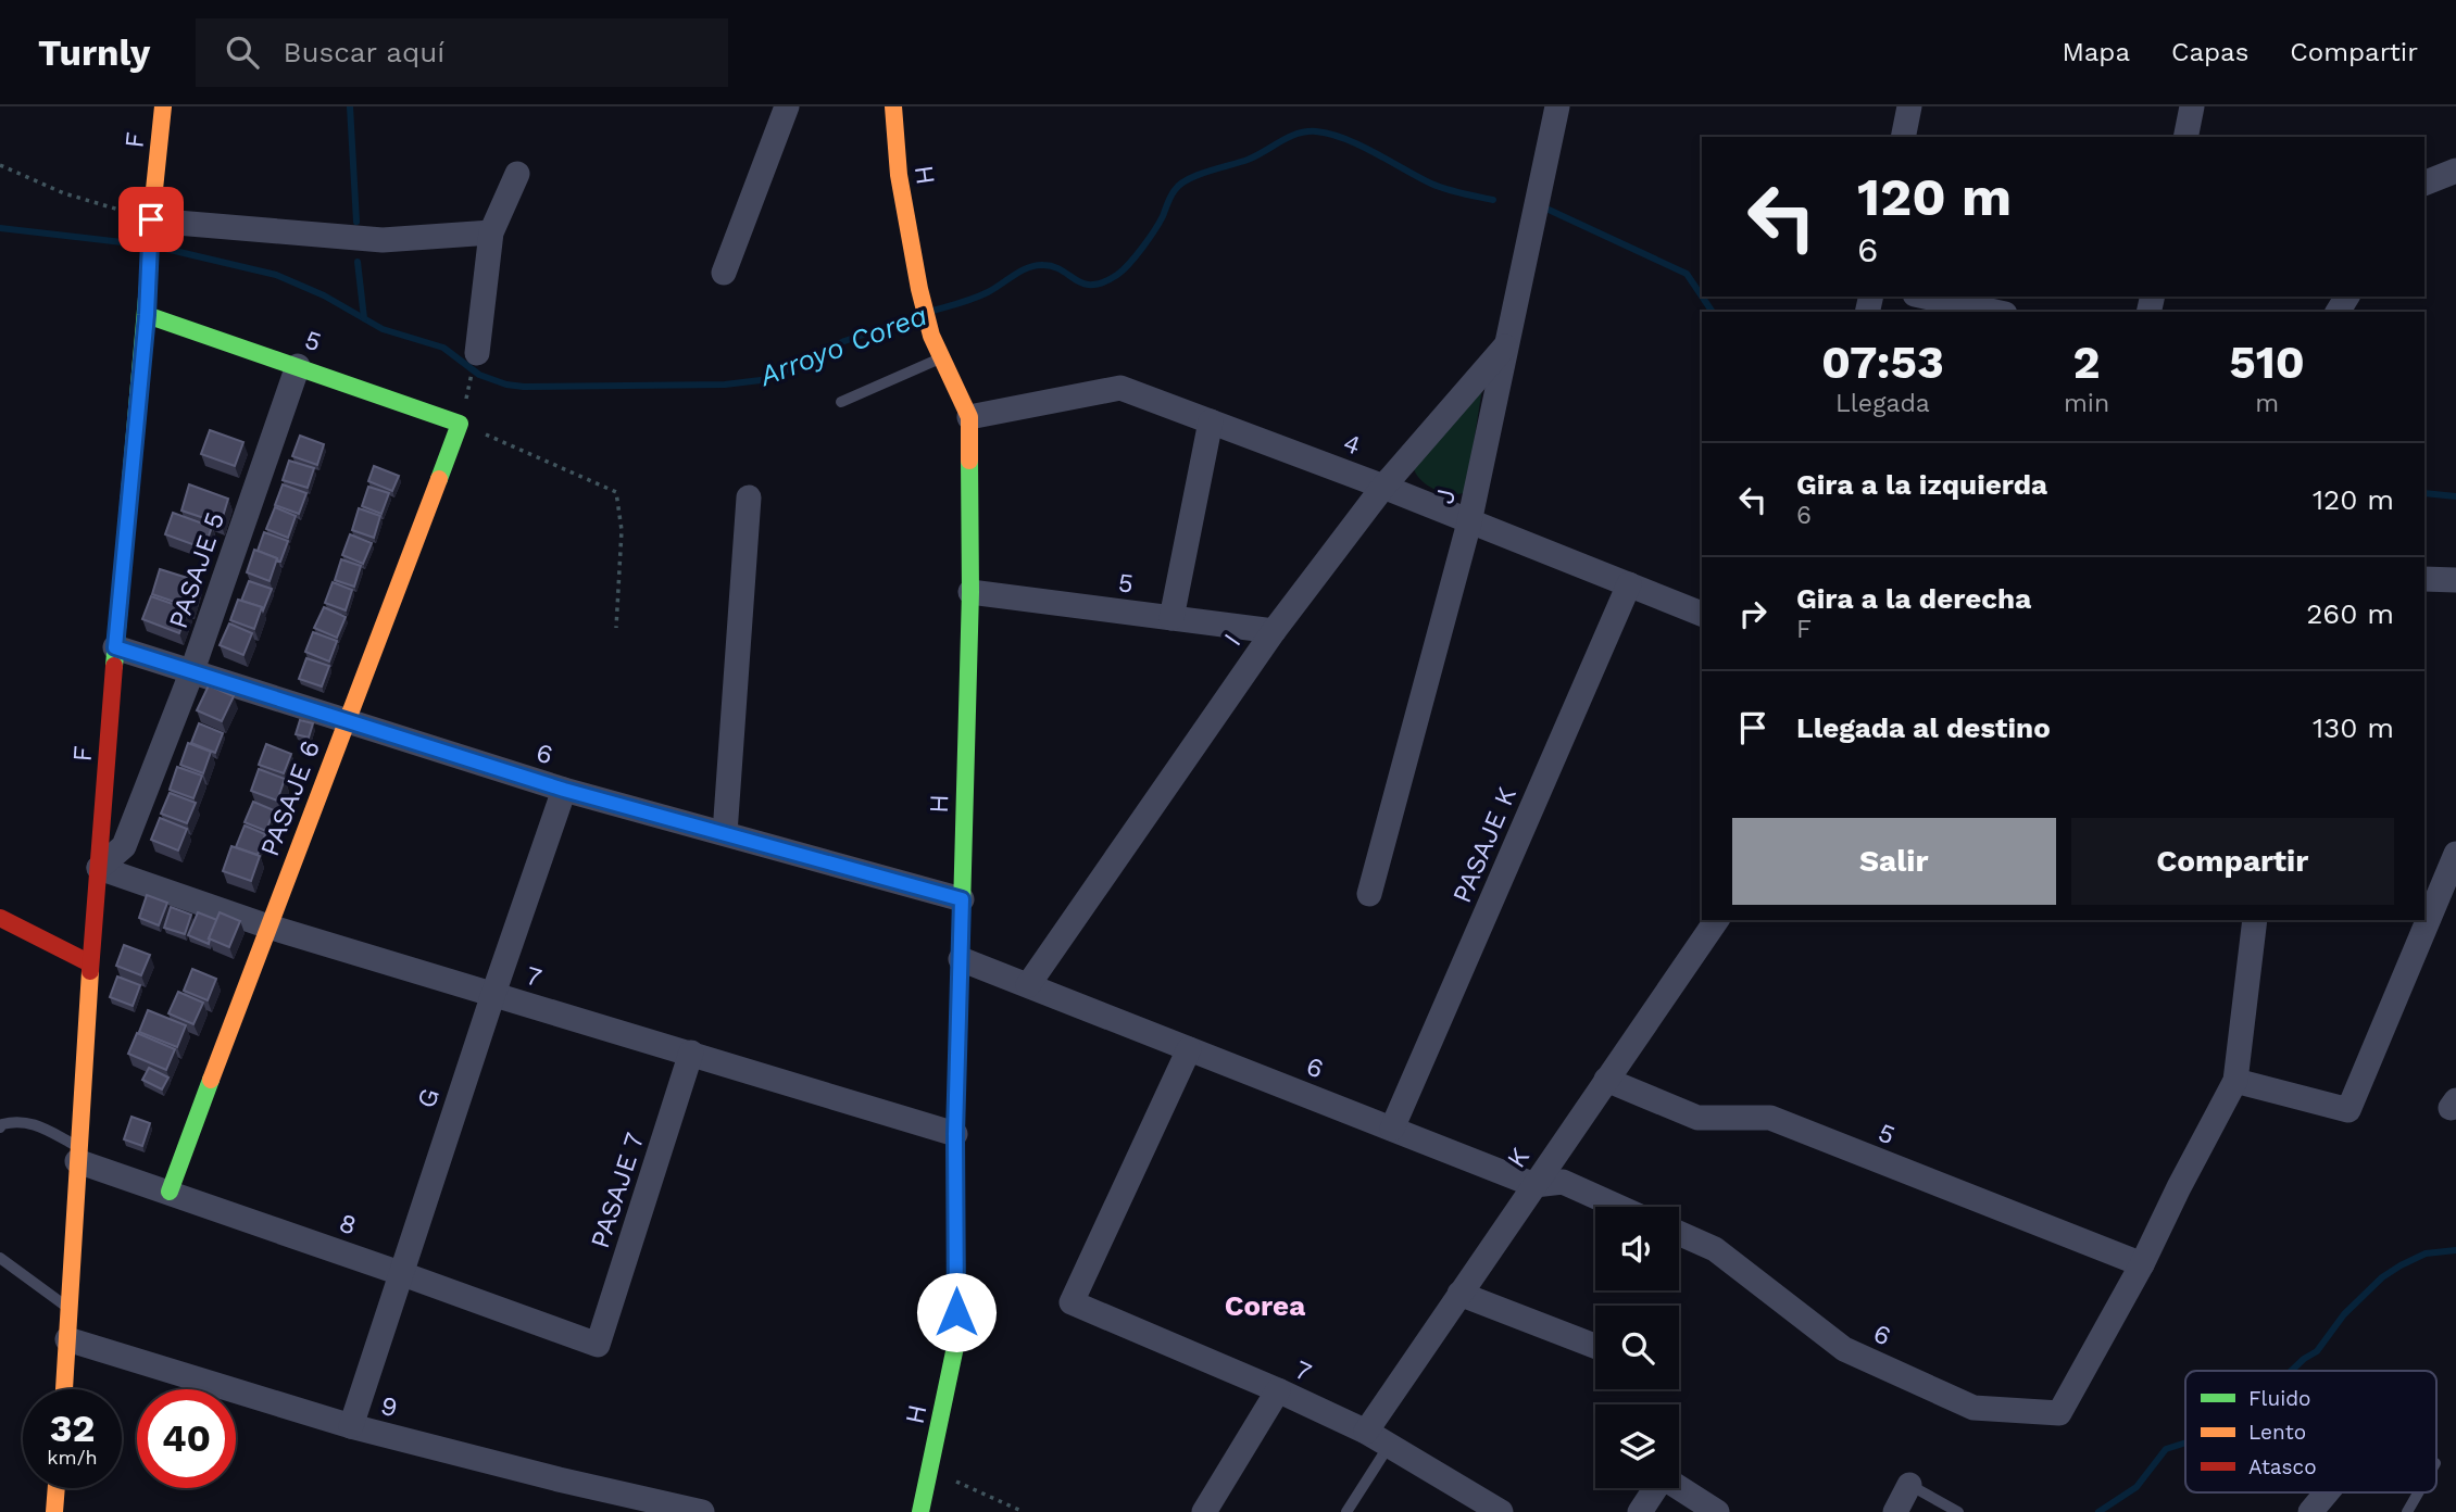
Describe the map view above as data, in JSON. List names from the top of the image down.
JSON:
{
  "streets": {
    "street": [
      "F",
      "H",
      "5",
      "4",
      "J",
      "PASAJE 5",
      "I",
      "6",
      "PASAJE 6",
      "PASAJE K",
      "7",
      "G",
      "K",
      "PASAJE 7",
      "8",
      "9"
    ]
  },
  "crossings": [
    ["F", "5"],
    ["F", "PASAJE 5"],
    ["F", "6"],
    ["F", "7"],
    ["F", "8"],
    ["F", "9"],
    ["H", "5"],
    ["H", "4"],
    ["H", "6"],
    ["H", "7"],
    ["5", "PASAJE 5"],
    ["5", "I"],
    ["5", "6"],
    ["5", "PASAJE 6"],
    ["5", "K"],
    ["4", "J"],
    ["4", "I"],
    ["4", "PASAJE K"],
    ["J", "I"],
    ["PASAJE 5", "6"],
    ["PASAJE 5", "7"],
    ["I", "6"],
    ["6", "PASAJE 6"],
    ["6", "PASAJE K"],
    ["6", "7"],
    ["6", "G"],
    ["6", "K"],
    ["PASAJE 6", "7"],
    ["PASAJE 6", "8"],
    ["7", "G"],
    ["7", "K"],
    ["7", "PASAJE 7"],
    ["G", "8"],
    ["G", "9"],
    ["PASAJE 7", "8"]
  ],
  "districts": ["Corea"],
  "water": ["Arroyo Corea"],
  "legend": ["Fluido", "Lento", "Atasco"],
  "page": {
    "header": "Turnly",
    "search": "Buscar aquí",
    "nav": ["Mapa", "Capas", "Compartir"],
    "turn": ["120 m", "6"],
    "eta": [
      "07:53",
      "Llegada",
      "2",
      "min",
      "510",
      "m"
    ],
    "list": [
      {
        "name": "Gira a la izquierda",
        "note": "6",
        "value": "120 m"
      },
      {
        "name": "Gira a la derecha",
        "note": "F",
        "value": "260 m"
      },
      {
        "name": "Llegada al destino",
        "value": "130 m"
      }
    ],
    "buttons": ["Salir", "Compartir"],
    "speed": "32 km/h",
    "limit": "40"
  }
}
